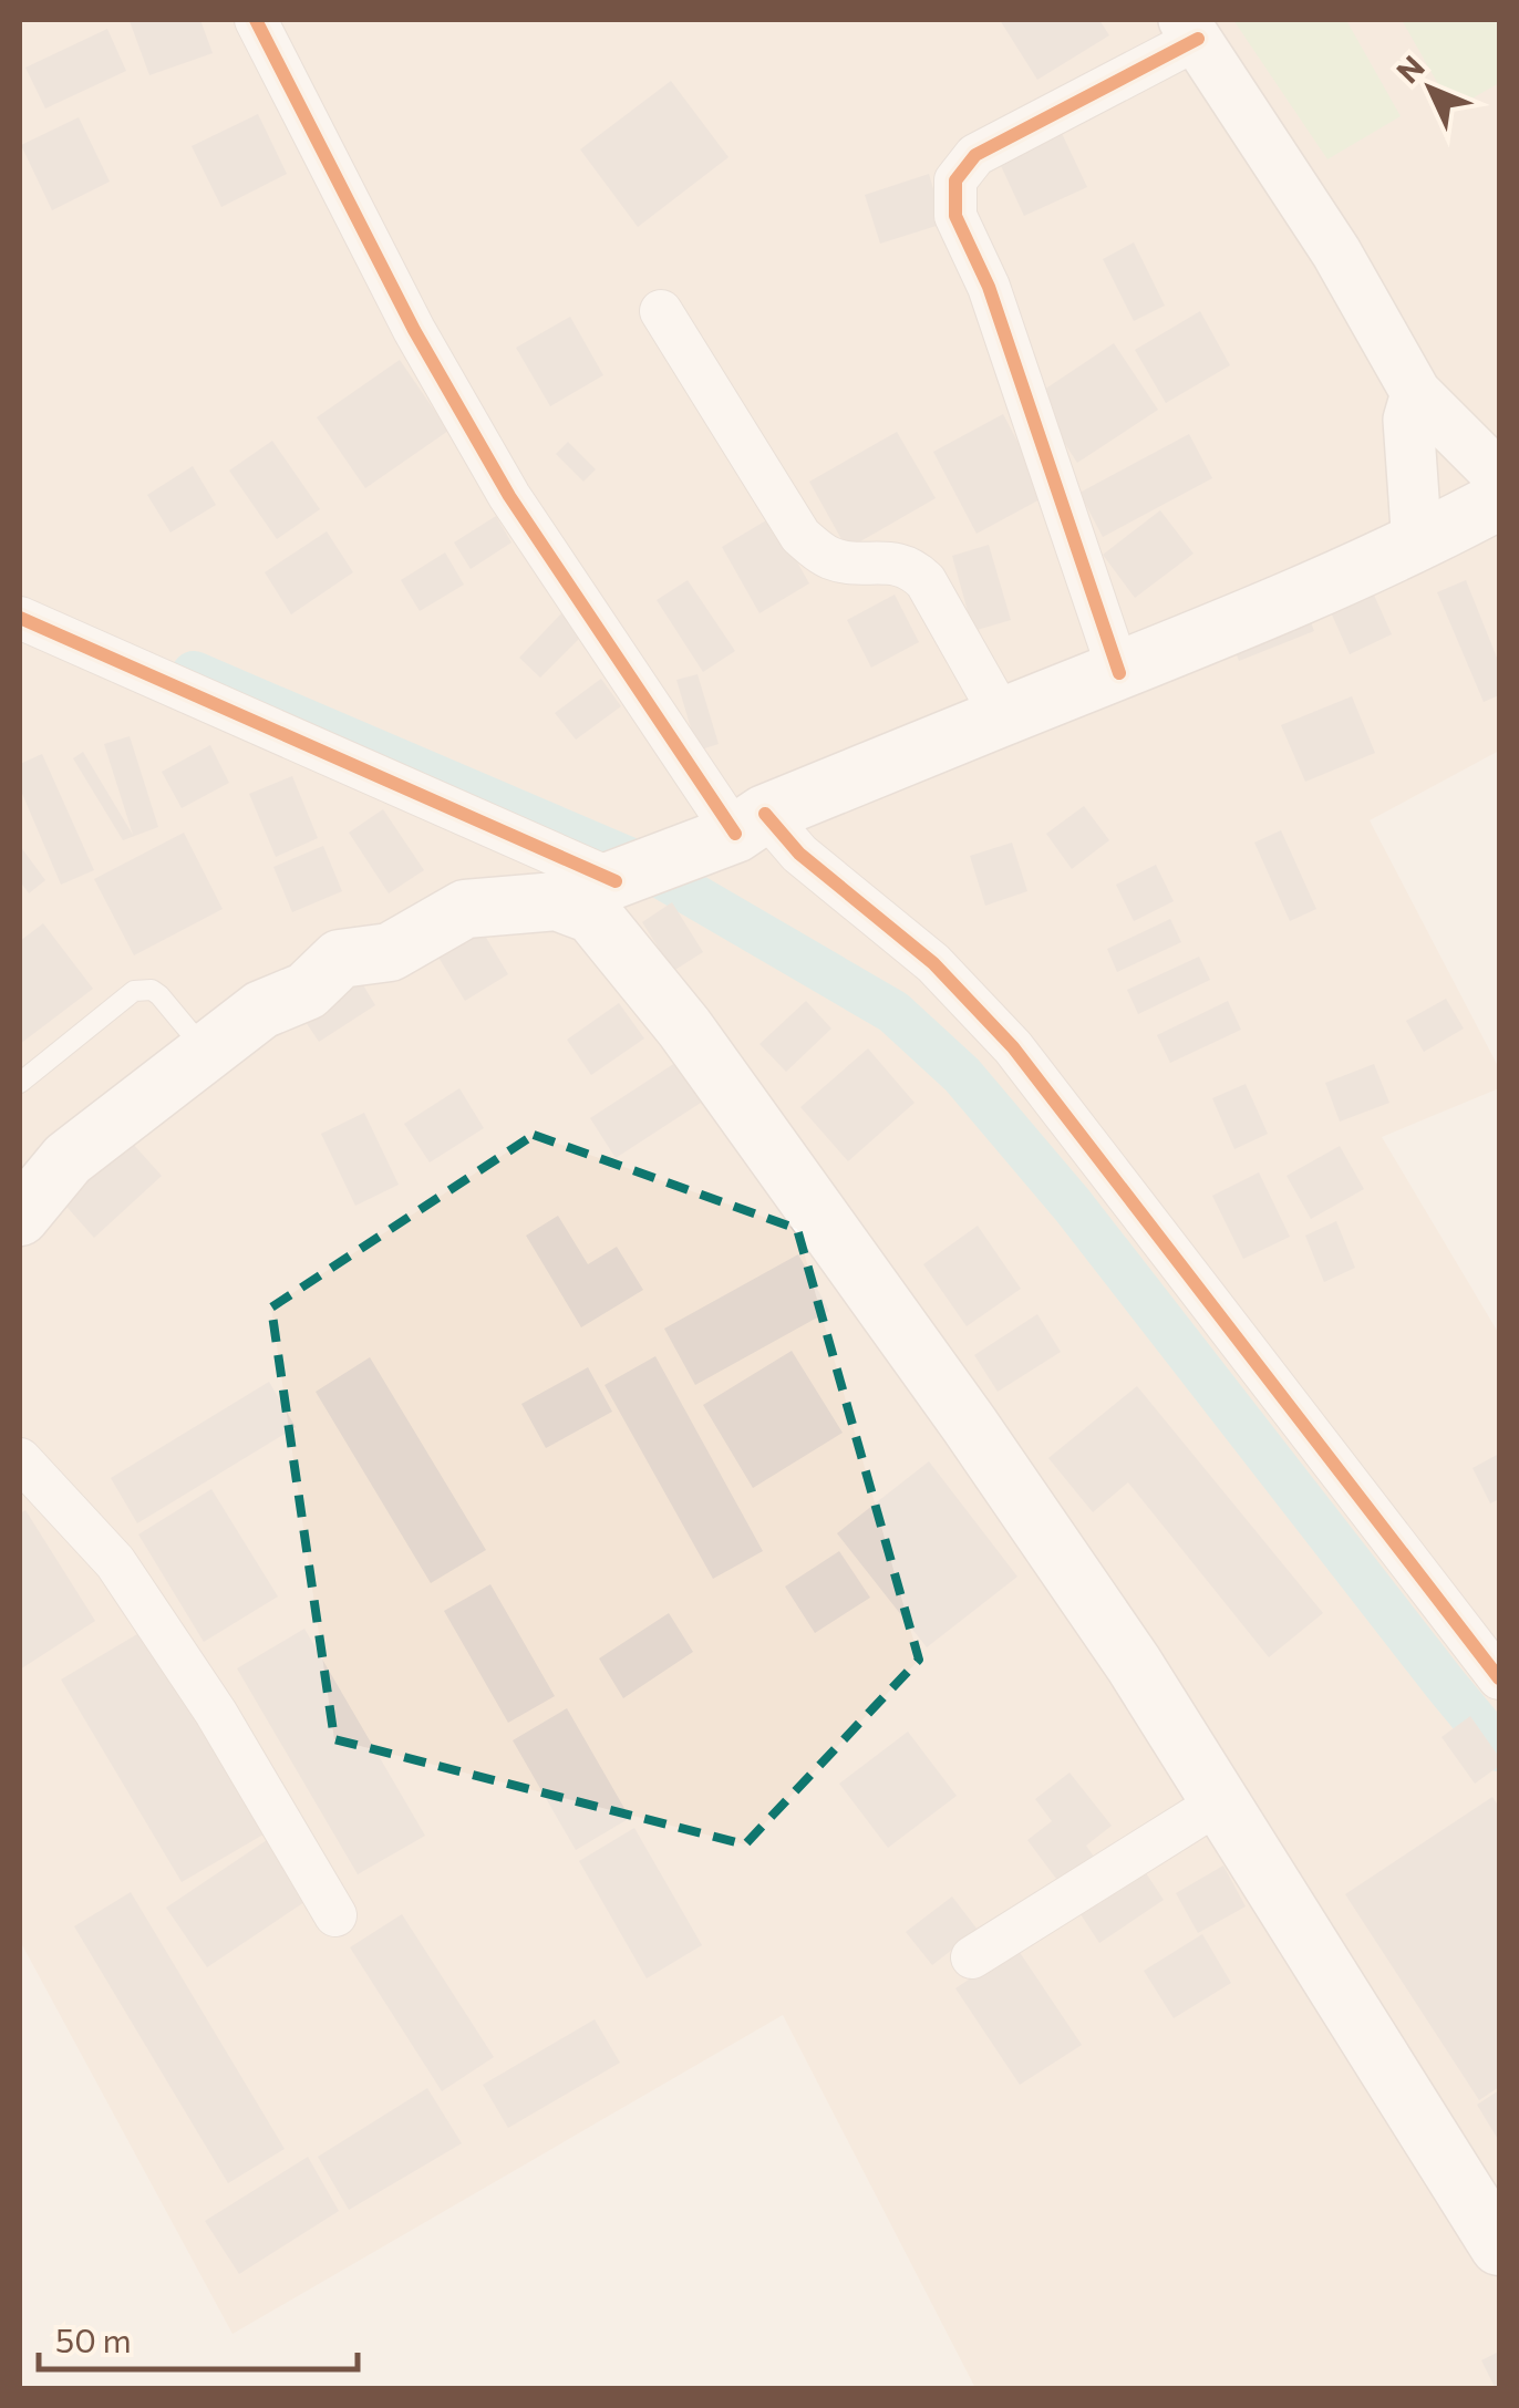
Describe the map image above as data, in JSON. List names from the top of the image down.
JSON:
{
  "scale_bar": "50 m",
  "north": "top left"
}
